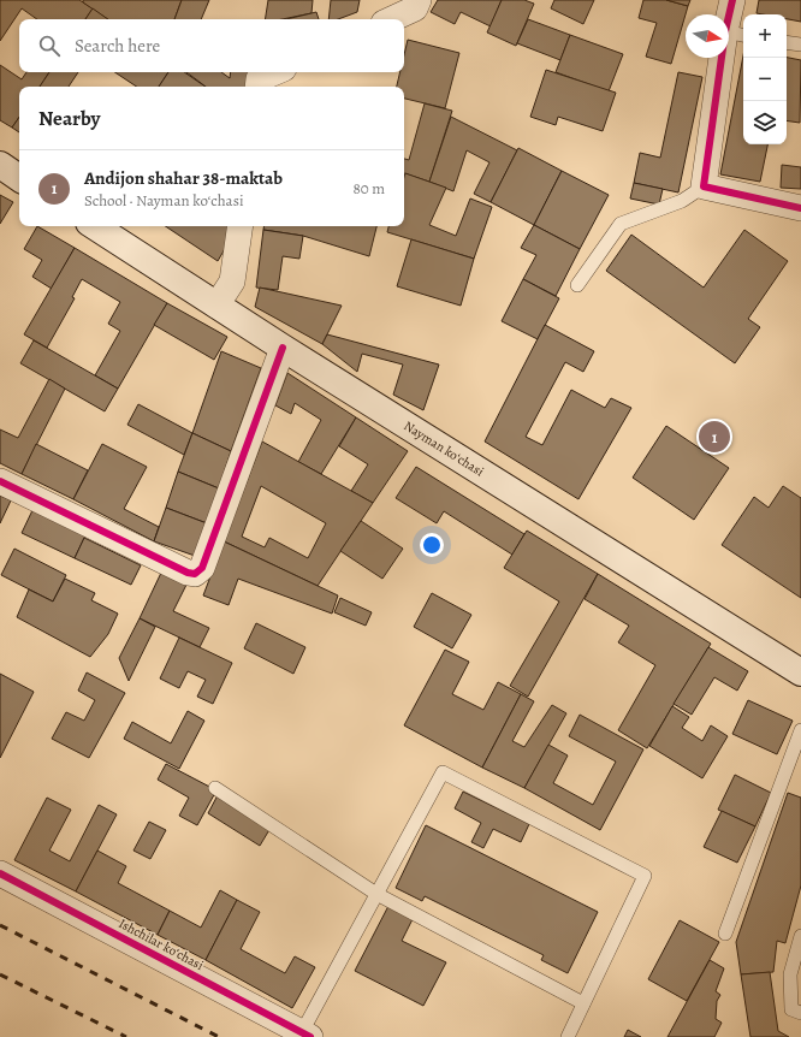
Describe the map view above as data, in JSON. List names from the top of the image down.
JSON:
{
  "streets": {
    "main road": ["Nayman koʻchasi"],
    "street": ["Ishchilar koʻchasi"]
  },
  "north": "right",
  "page": {
    "map_buttons": ["+", "−"],
    "search": "Search here",
    "heading": "Nearby",
    "list": [
      {
        "mark": "1",
        "name": "Andijon shahar 38-maktab",
        "note": "School · Nayman koʻchasi",
        "value": "80 m"
      }
    ],
    "pins": "1"
  }
}
